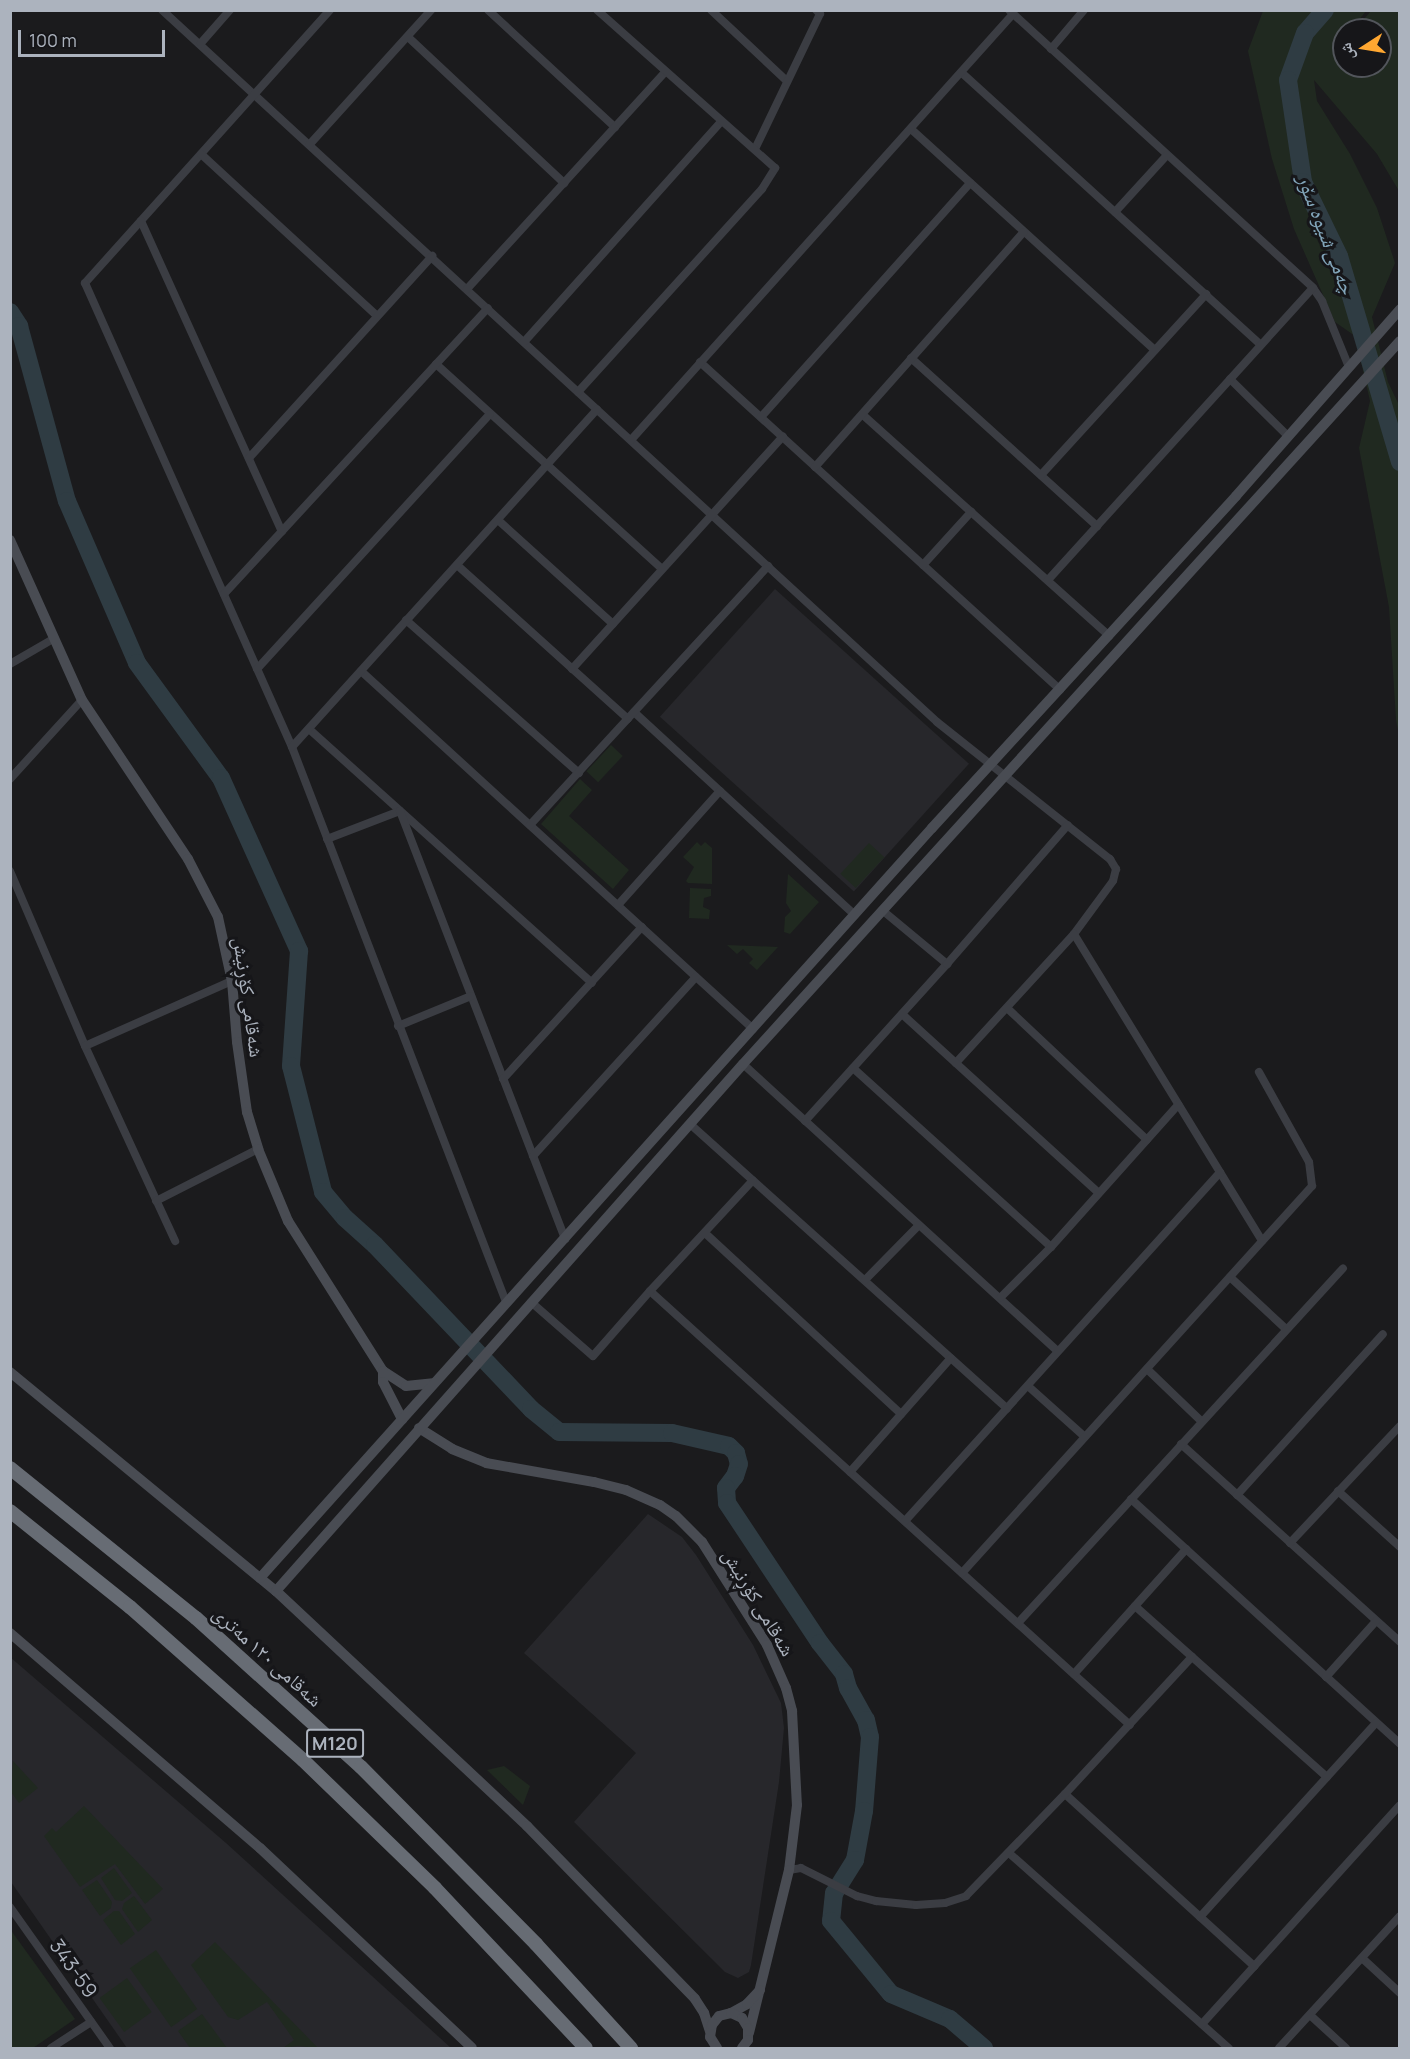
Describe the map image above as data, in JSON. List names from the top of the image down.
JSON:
{
  "streets": {
    "highway": ["شەقامی ١٢٠ مەتری", "M120"],
    "main road": ["شەقامی کۆڕنیش"],
    "street": ["343-59"]
  },
  "water": ["چەمی شیوە سۆر"],
  "scale_bar": "100 m",
  "north": "left"
}
